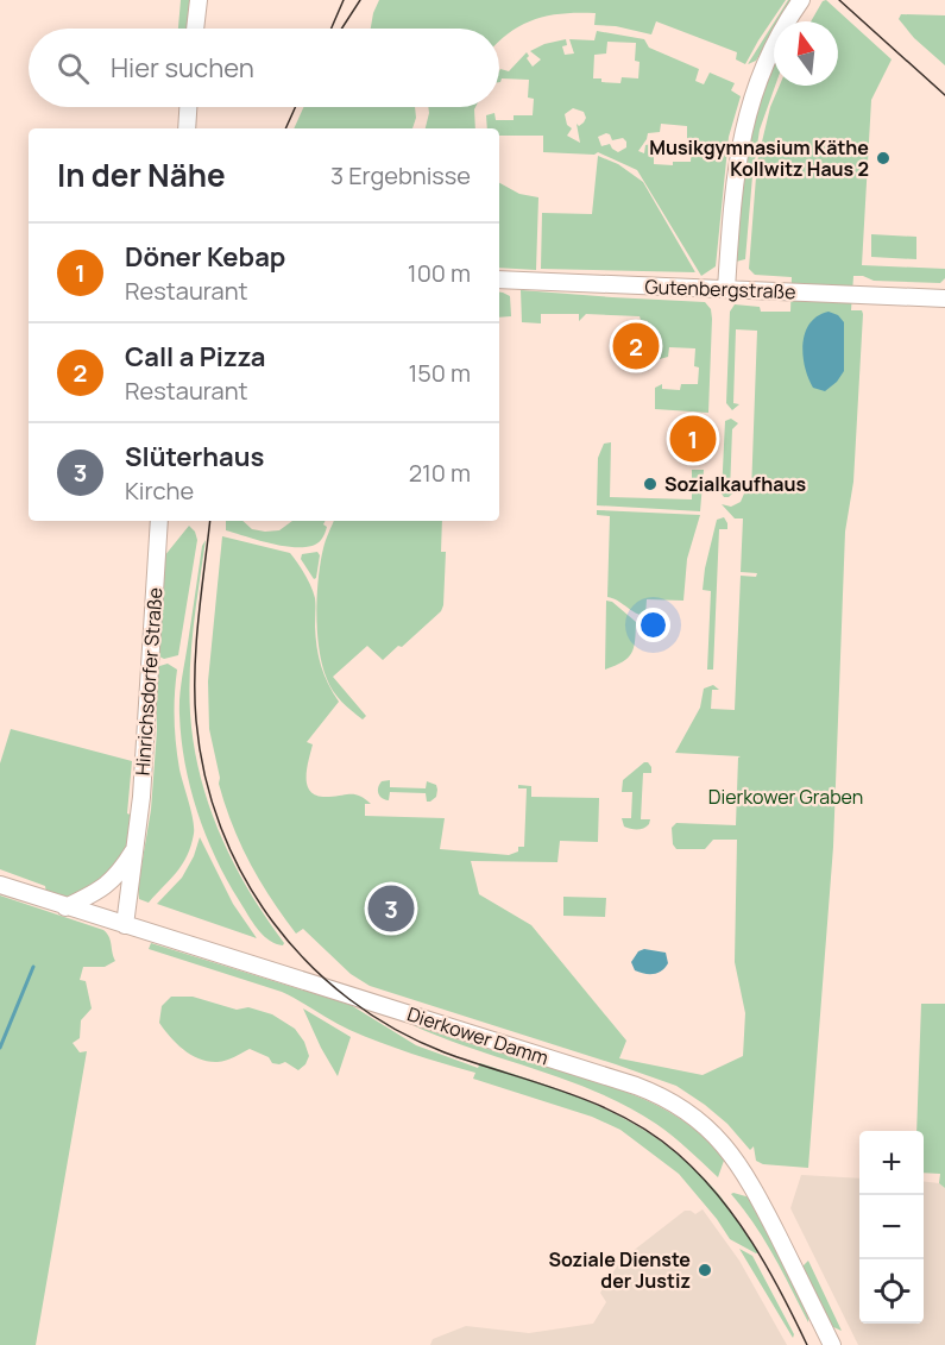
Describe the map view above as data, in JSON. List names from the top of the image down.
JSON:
{
  "streets": {
    "street": ["Gutenbergstraße", "Hinrichsdorfer Straße", "Dierkower Damm"]
  },
  "crossings": [
    ["Hinrichsdorfer Straße", "Dierkower Damm"]
  ],
  "parks": ["Dierkower Graben"],
  "places": ["Musikgymnasium Käthe Kollwitz Haus 2", "Sozialkaufhaus", "Soziale Dienste der Justiz"],
  "north": "top",
  "page": {
    "search": "Hier suchen",
    "heading": ["In der Nähe", "3 Ergebnisse"],
    "list": [
      {
        "mark": "1",
        "name": "Döner Kebap",
        "note": "Restaurant",
        "value": "100 m"
      },
      {
        "mark": "2",
        "name": "Call a Pizza",
        "note": "Restaurant",
        "value": "150 m"
      },
      {
        "mark": "3",
        "name": "Slüterhaus",
        "note": "Kirche",
        "value": "210 m"
      }
    ],
    "pins": ["2", "1", "3"],
    "map_buttons": ["+", "−"]
  }
}
